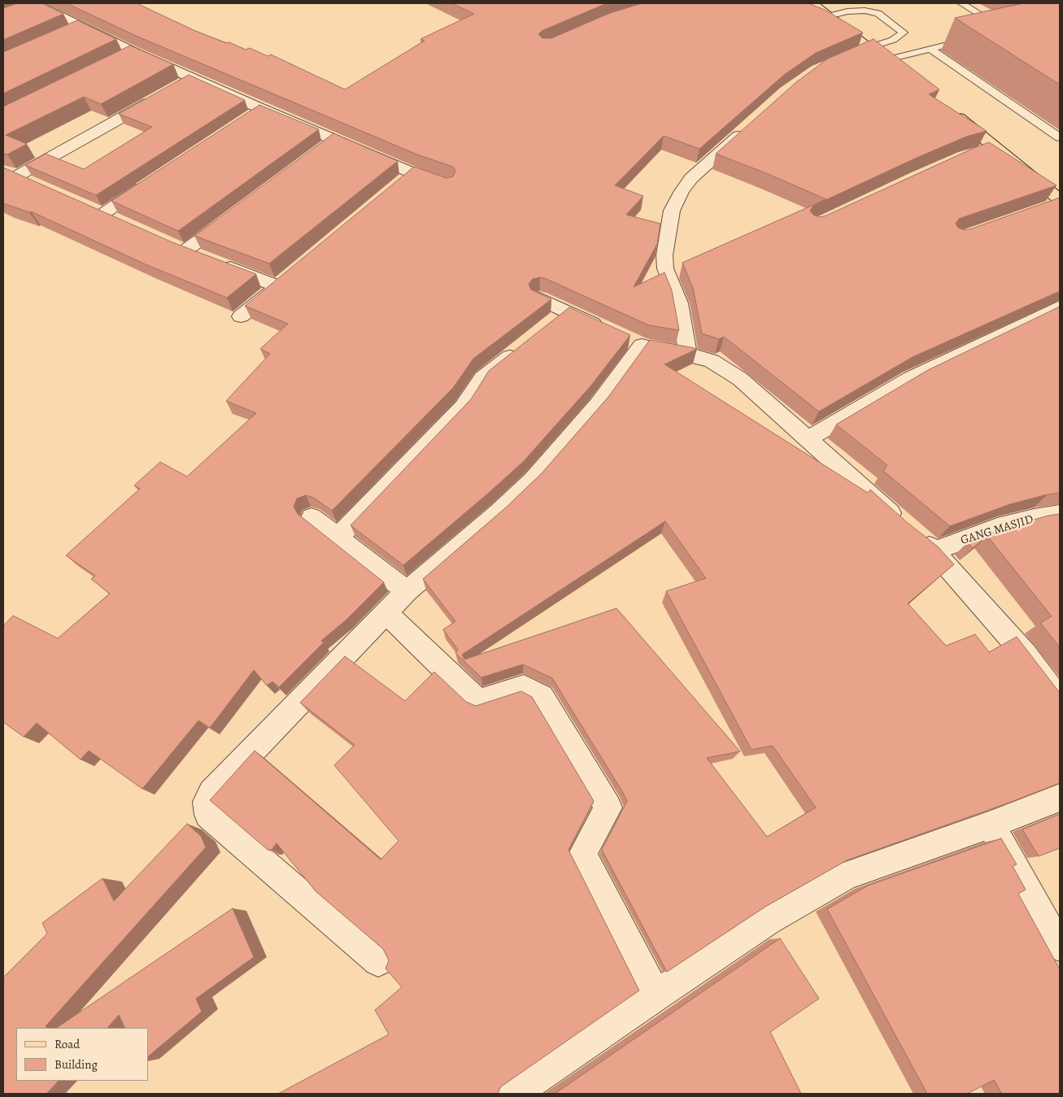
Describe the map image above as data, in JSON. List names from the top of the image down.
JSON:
{
  "streets": {
    "street": ["GANG MASJID"]
  },
  "legend": ["Road", "Building"]
}
